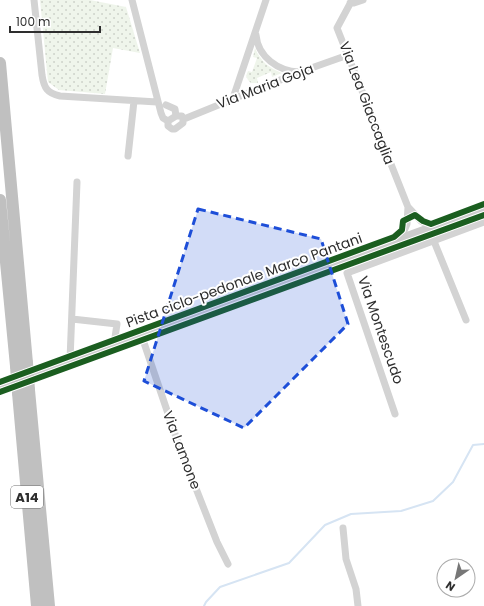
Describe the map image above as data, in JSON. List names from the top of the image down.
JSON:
{
  "streets": {
    "highway": ["A14"],
    "street": [
      "Via Maria Goja",
      "Via Lea Giaccaglia",
      "Via Montescudo",
      "Via Lamone"
    ],
    "cycle path": ["Pista ciclo-pedonale Marco Pantani"]
  },
  "crossings": [
    ["Via Maria Goja", "Via Lea Giaccaglia"]
  ],
  "scale_bar": "100 m",
  "north": "bottom left"
}
